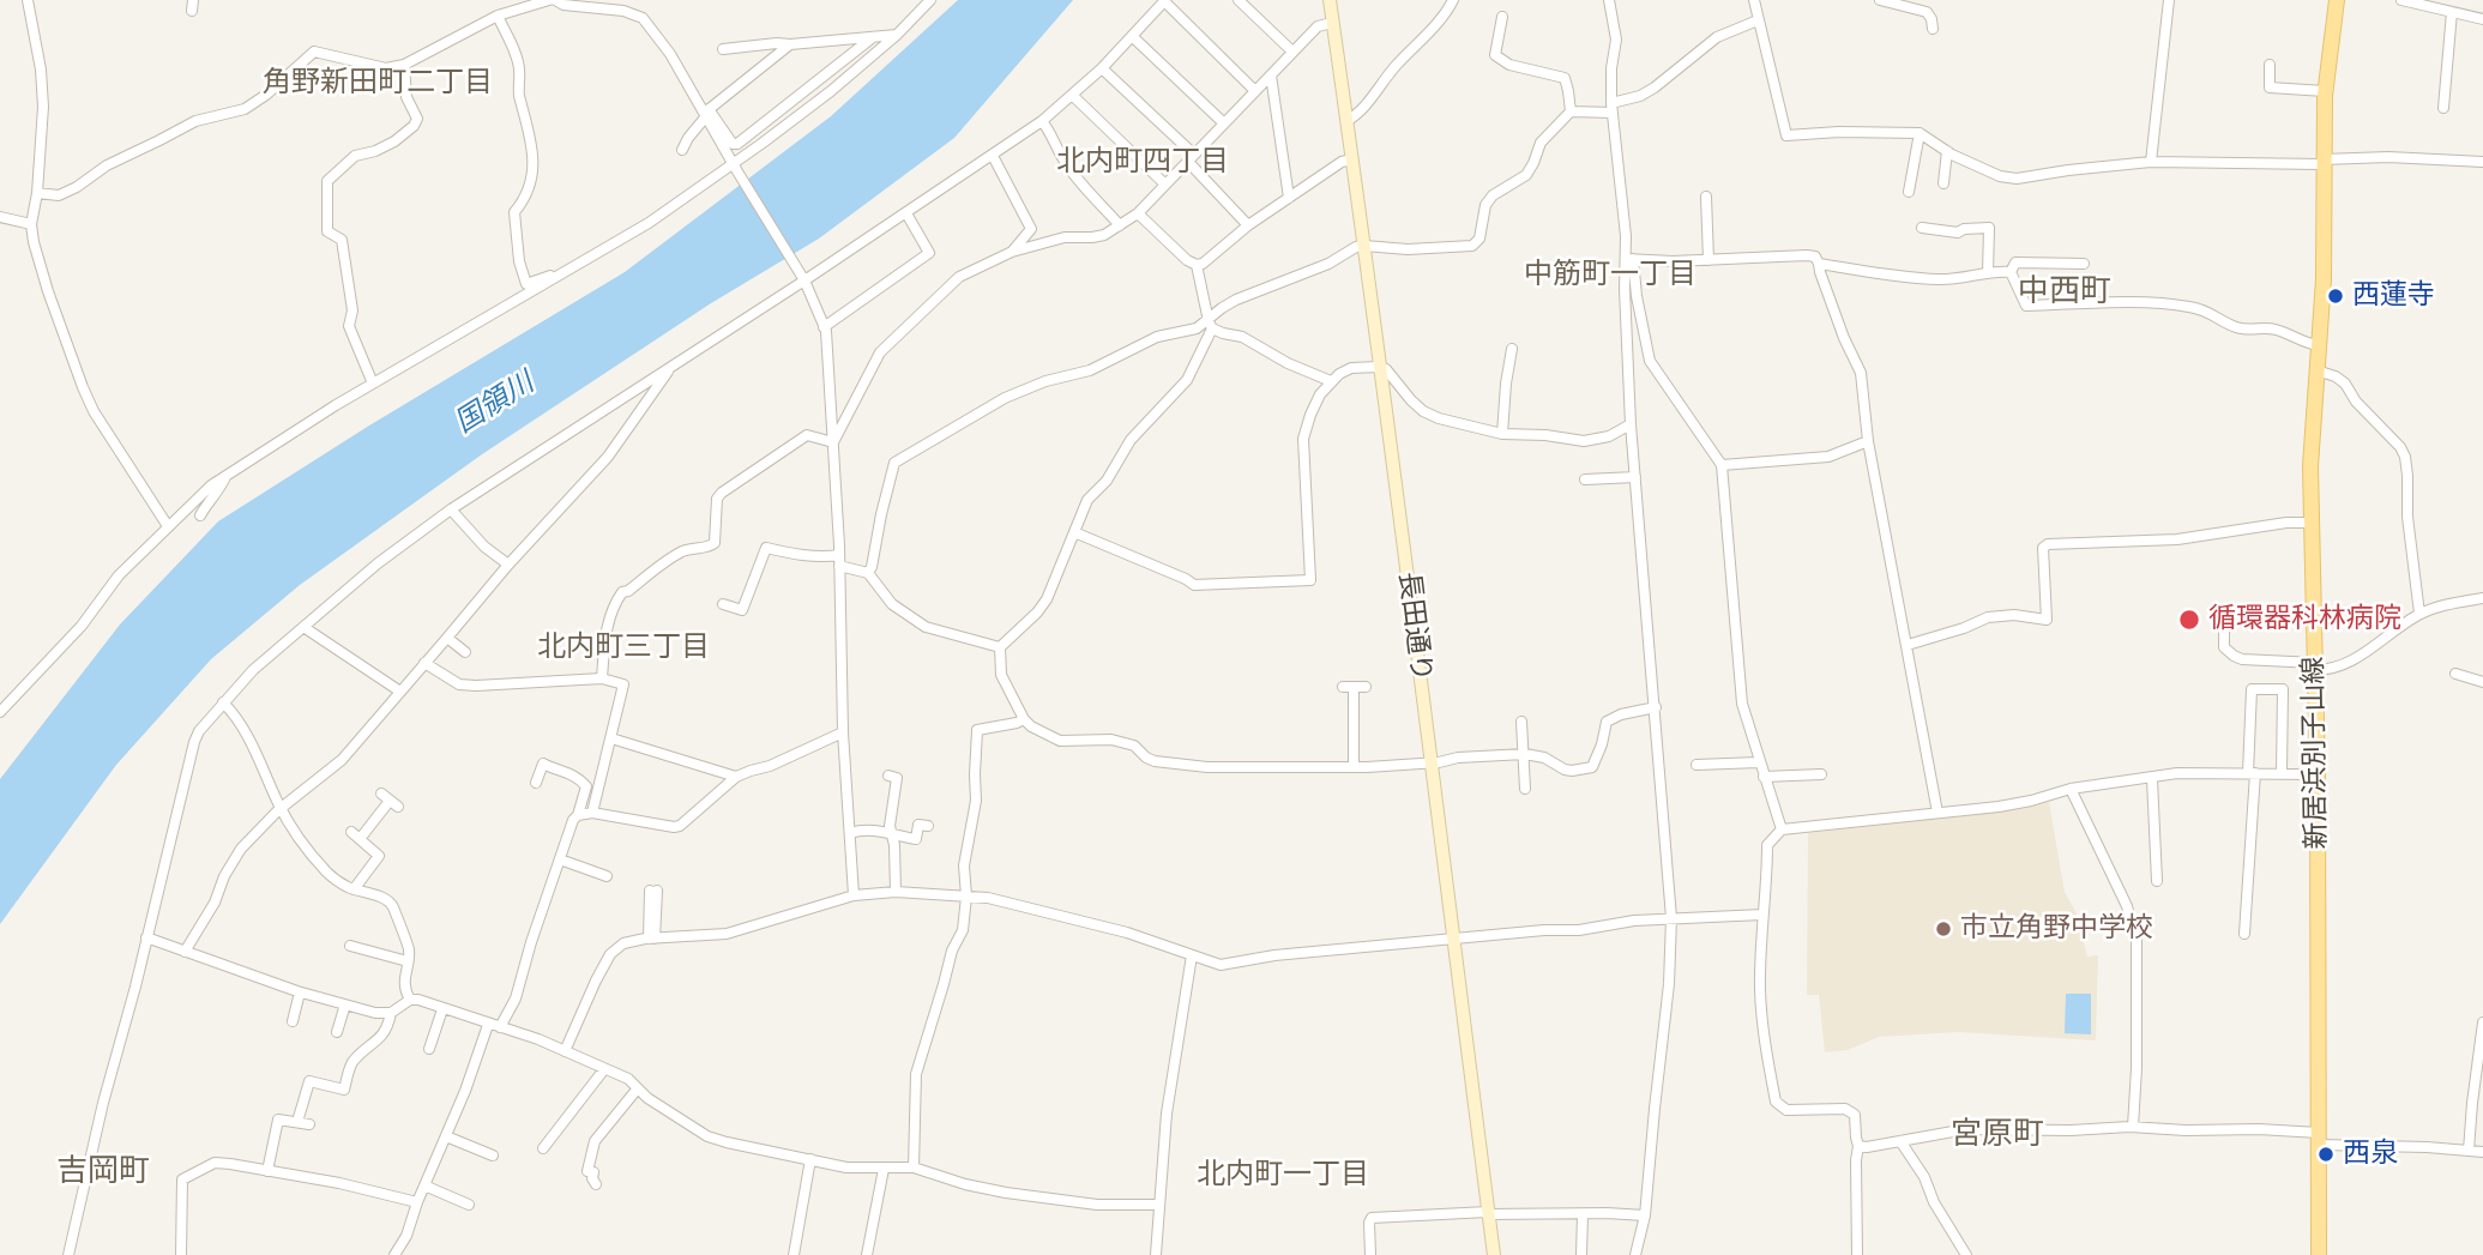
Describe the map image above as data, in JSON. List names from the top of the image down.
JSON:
{
  "streets": {
    "main road": ["新居浜別子山線"],
    "street": ["長田通り"]
  },
  "districts": [
    "角野新田町二丁目",
    "北内町四丁目",
    "中筋町一丁目",
    "中西町",
    "北内町三丁目",
    "宮原町",
    "吉岡町",
    "北内町一丁目"
  ],
  "water": ["国領川"],
  "places": [
    "西蓮寺",
    "循環器科林病院",
    "市立角野中学校",
    "西泉"
  ]
}
